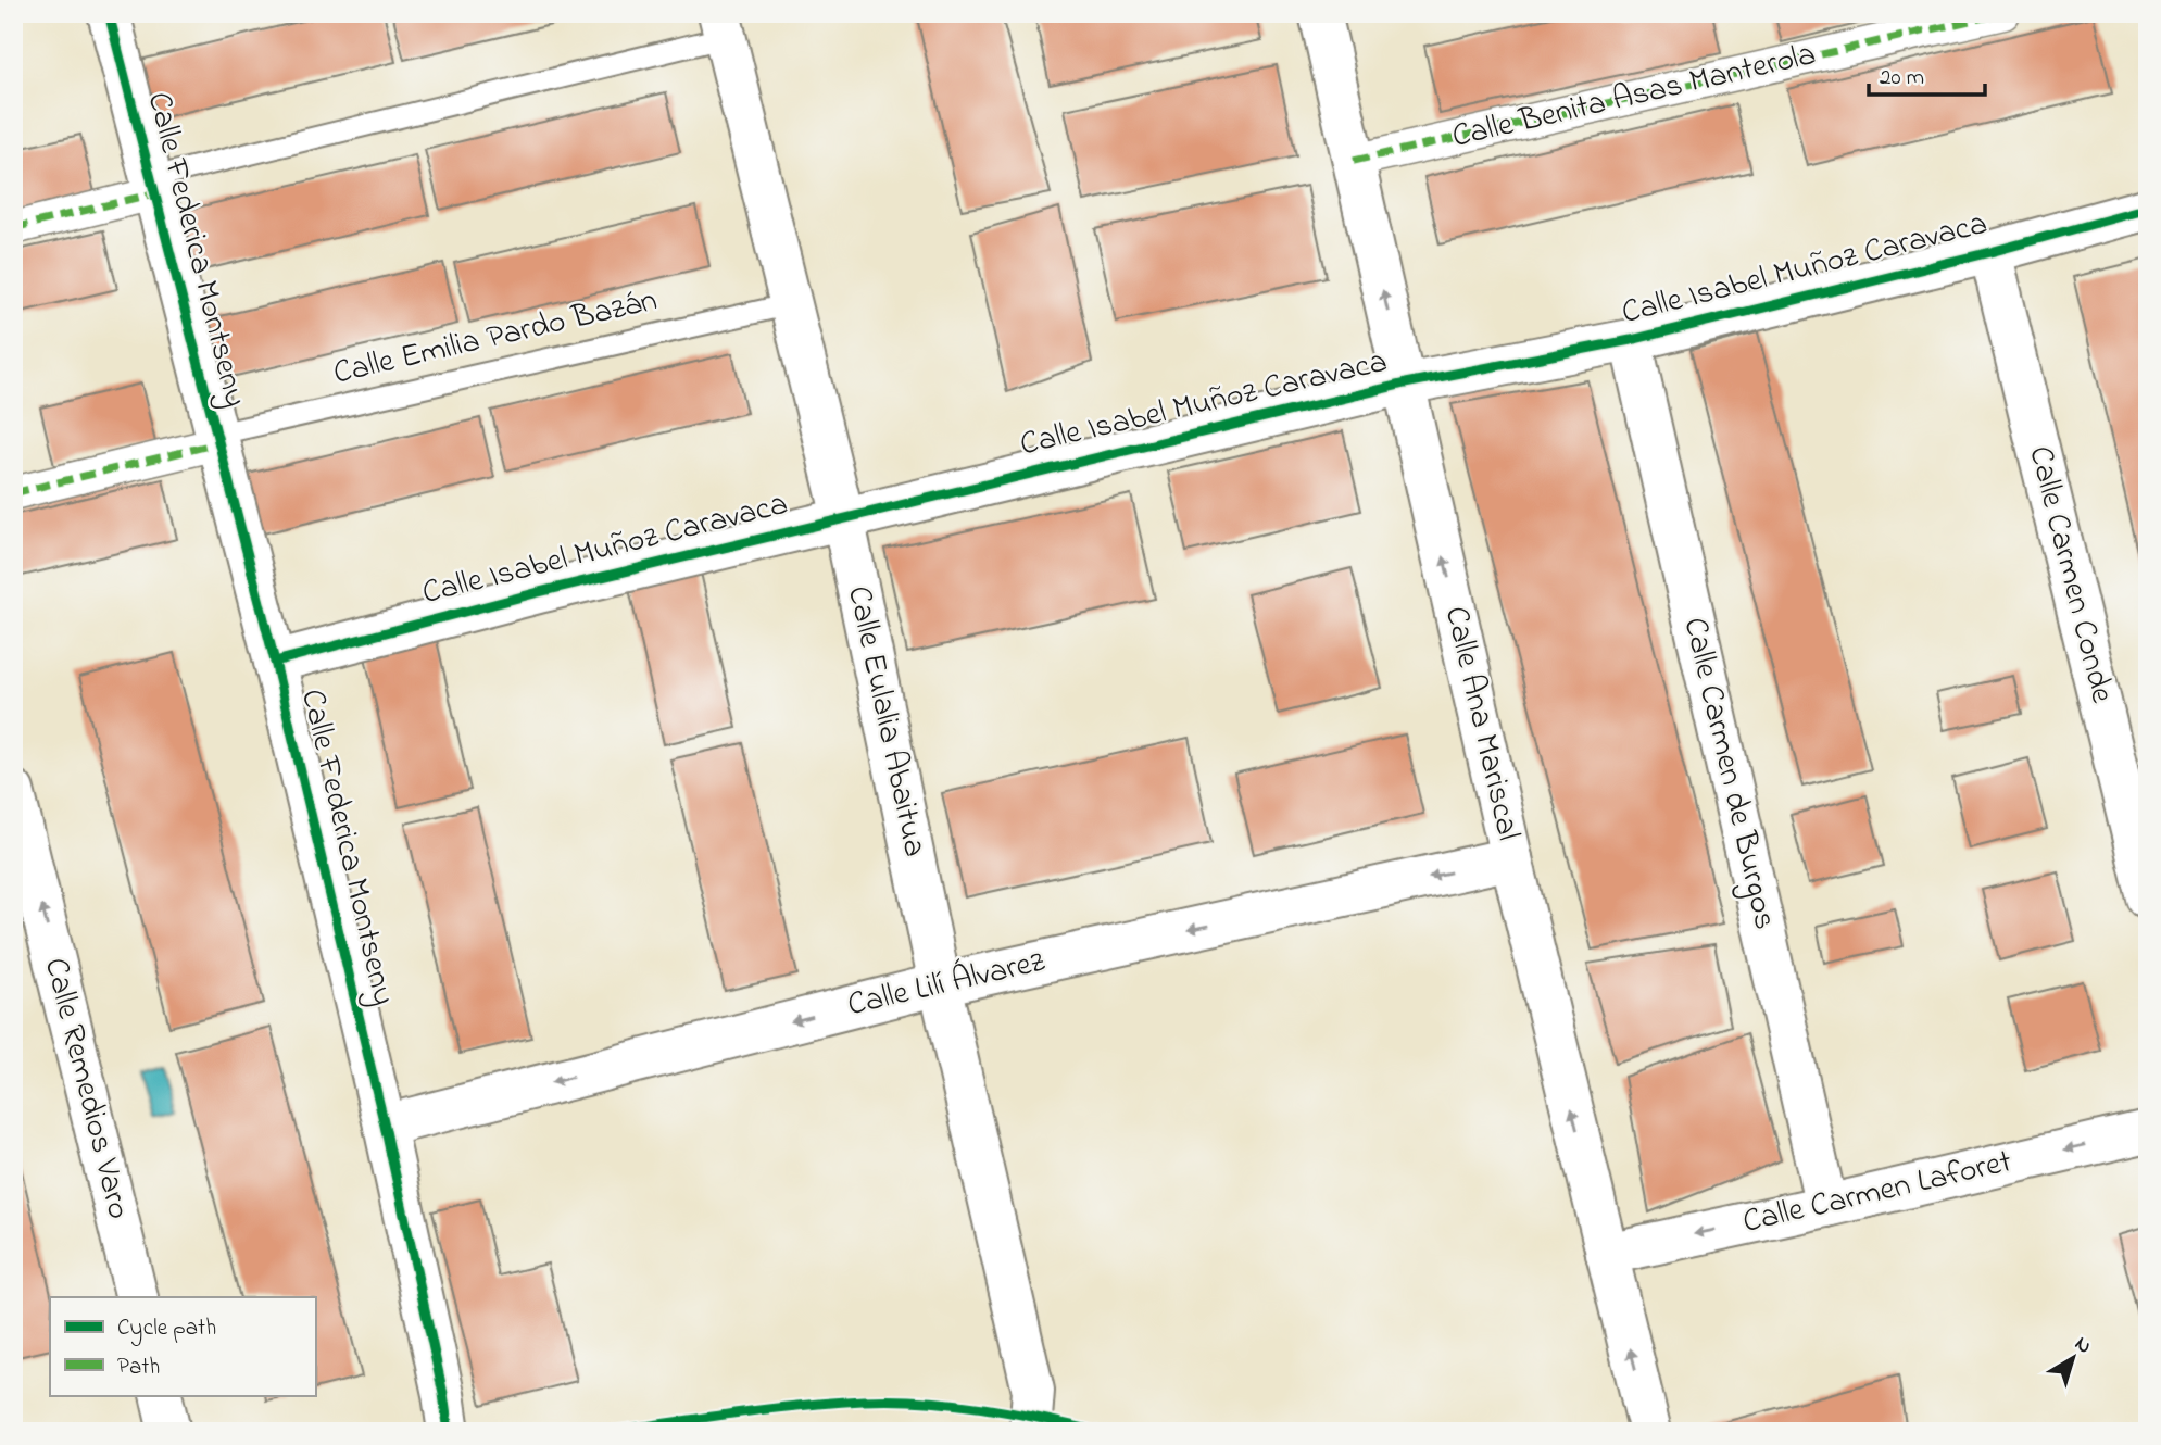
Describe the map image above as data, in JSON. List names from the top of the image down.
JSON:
{
  "streets": {
    "street": [
      "Calle Benita Asas Manterola",
      "Calle Federica Montseny",
      "Calle Isabel Muñoz Caravaca",
      "Calle Carmen Conde",
      "Calle Eulalia Abaitua",
      "Calle Ana Mariscal",
      "Calle Carmen de Burgos",
      "Calle Lilí Álvarez",
      "Calle Remedios Varo",
      "Calle Carmen Laforet"
    ],
    "lane": ["Calle Emilia Pardo Bazán"]
  },
  "crossings": [
    ["Calle Benita Asas Manterola", "Calle Ana Mariscal"],
    ["Calle Federica Montseny", "Calle Isabel Muñoz Caravaca"],
    ["Calle Federica Montseny", "Calle Emilia Pardo Bazán"],
    ["Calle Federica Montseny", "Calle Lilí Álvarez"],
    ["Calle Isabel Muñoz Caravaca", "Calle Carmen Conde"],
    ["Calle Isabel Muñoz Caravaca", "Calle Eulalia Abaitua"],
    ["Calle Isabel Muñoz Caravaca", "Calle Ana Mariscal"],
    ["Calle Isabel Muñoz Caravaca", "Calle Carmen de Burgos"],
    ["Calle Emilia Pardo Bazán", "Calle Eulalia Abaitua"],
    ["Calle Eulalia Abaitua", "Calle Lilí Álvarez"],
    ["Calle Ana Mariscal", "Calle Lilí Álvarez"],
    ["Calle Ana Mariscal", "Calle Carmen Laforet"],
    ["Calle Carmen de Burgos", "Calle Carmen Laforet"]
  ],
  "one_way": [
    "Calle Ana Mariscal",
    "Calle Lilí Álvarez",
    "Calle Remedios Varo",
    "Calle Carmen Laforet"
  ],
  "legend": ["Cycle path", "Path"],
  "scale_bar": "20 m",
  "north": "top right"
}
